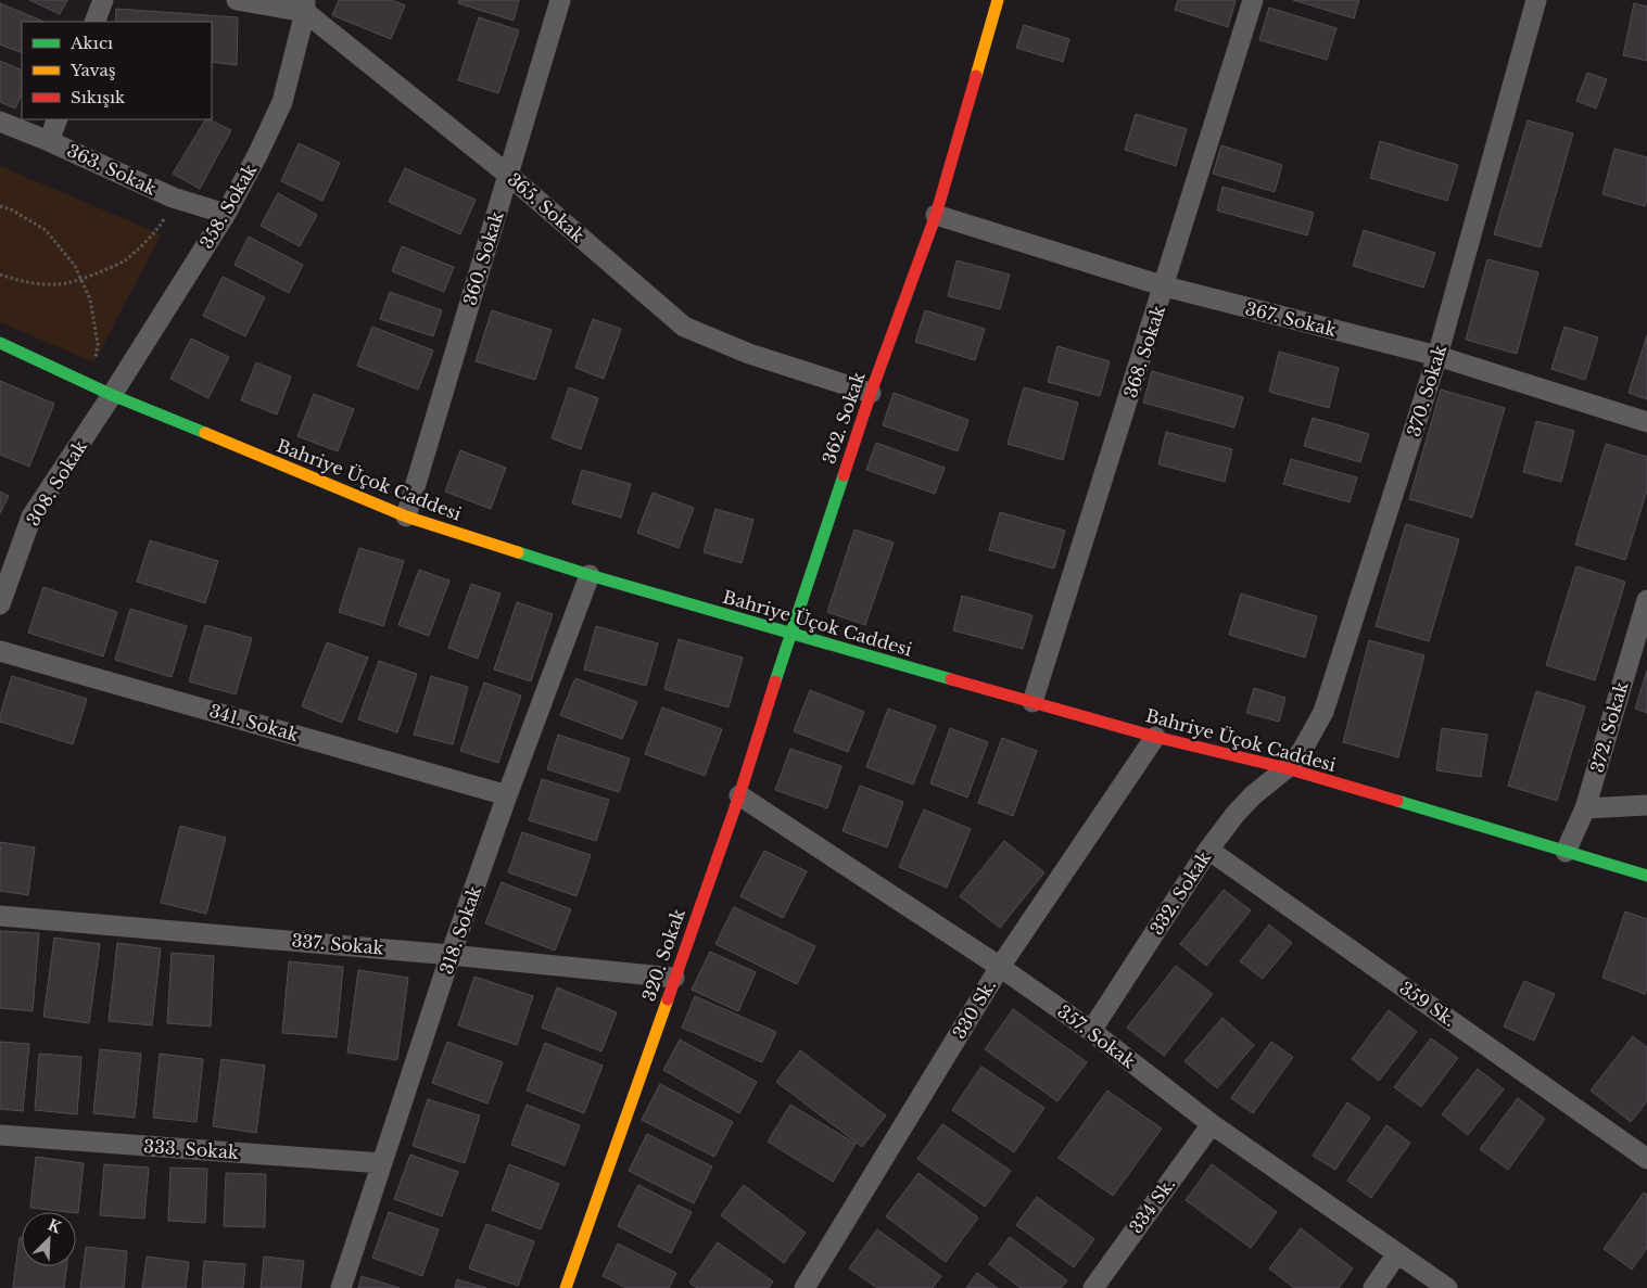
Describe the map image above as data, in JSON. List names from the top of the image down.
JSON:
{
  "streets": {
    "street": [
      "363. Sokak",
      "358. Sokak",
      "365. Sokak",
      "360. Sokak",
      "367. Sokak",
      "368. Sokak",
      "370. Sokak",
      "362. Sokak",
      "Bahriye Üçok Caddesi",
      "308. Sokak",
      "341. Sokak",
      "372. Sokak",
      "332. Sokak",
      "318. Sokak",
      "337. Sokak",
      "320. Sokak",
      "359 Sk.",
      "330 Sk.",
      "357. Sokak",
      "333. Sokak",
      "334 Sk."
    ]
  },
  "crossings": [
    ["363. Sokak", "358. Sokak"],
    ["358. Sokak", "365. Sokak"],
    ["358. Sokak", "Bahriye Üçok Caddesi"],
    ["358. Sokak", "308. Sokak"],
    ["365. Sokak", "360. Sokak"],
    ["365. Sokak", "362. Sokak"],
    ["360. Sokak", "Bahriye Üçok Caddesi"],
    ["367. Sokak", "368. Sokak"],
    ["367. Sokak", "370. Sokak"],
    ["367. Sokak", "362. Sokak"],
    ["368. Sokak", "Bahriye Üçok Caddesi"],
    ["370. Sokak", "Bahriye Üçok Caddesi"],
    ["370. Sokak", "332. Sokak"],
    ["362. Sokak", "Bahriye Üçok Caddesi"],
    ["362. Sokak", "320. Sokak"],
    ["Bahriye Üçok Caddesi", "308. Sokak"],
    ["Bahriye Üçok Caddesi", "372. Sokak"],
    ["Bahriye Üçok Caddesi", "332. Sokak"],
    ["Bahriye Üçok Caddesi", "318. Sokak"],
    ["Bahriye Üçok Caddesi", "320. Sokak"],
    ["Bahriye Üçok Caddesi", "330 Sk."],
    ["341. Sokak", "318. Sokak"],
    ["332. Sokak", "359 Sk."],
    ["332. Sokak", "357. Sokak"],
    ["318. Sokak", "337. Sokak"],
    ["318. Sokak", "333. Sokak"],
    ["337. Sokak", "320. Sokak"],
    ["320. Sokak", "357. Sokak"],
    ["330 Sk.", "357. Sokak"],
    ["357. Sokak", "334 Sk."]
  ],
  "legend": ["Akıcı", "Yavaş", "Sıkışık"],
  "north": "top right"
}
